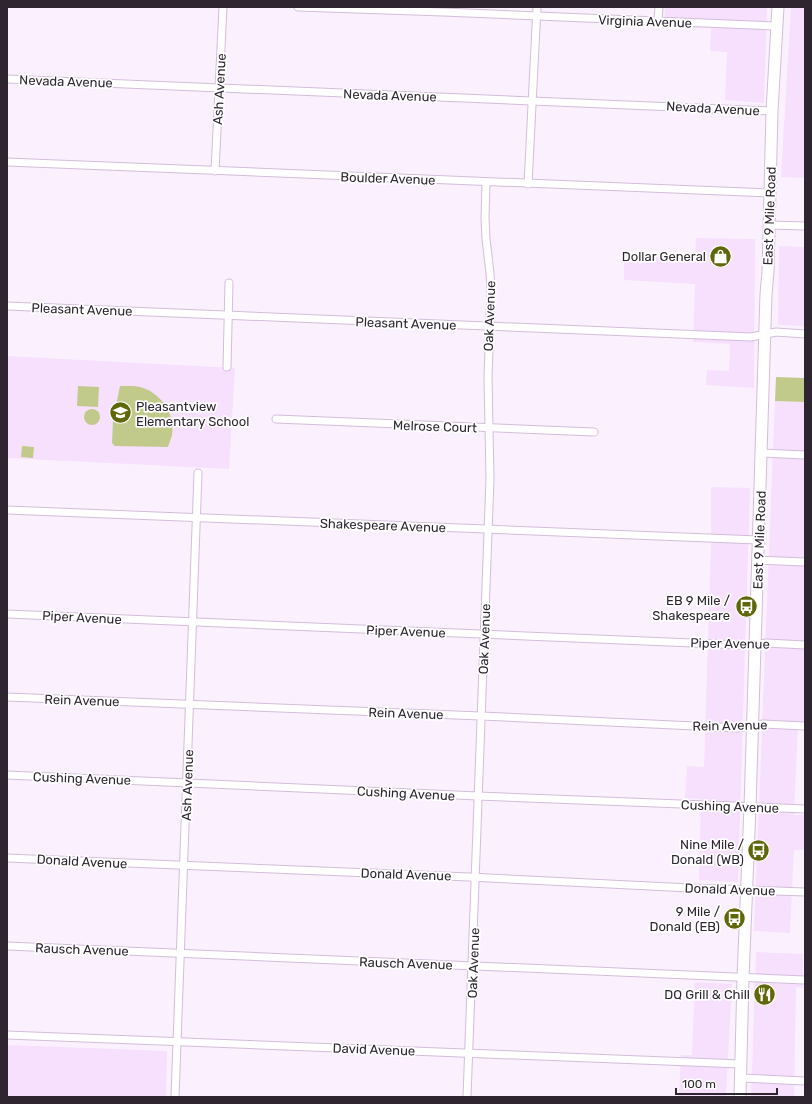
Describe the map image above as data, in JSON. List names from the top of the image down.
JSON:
{
  "streets": {
    "main road": ["East 9 Mile Road"],
    "street": [
      "Virginia Avenue",
      "Nevada Avenue",
      "Ash Avenue",
      "Boulder Avenue",
      "Pleasant Avenue",
      "Oak Avenue",
      "Melrose Court",
      "Shakespeare Avenue",
      "Piper Avenue",
      "Rein Avenue",
      "Cushing Avenue",
      "Donald Avenue",
      "Rausch Avenue",
      "David Avenue"
    ]
  },
  "crossings": [
    ["Virginia Avenue", "East 9 Mile Road"],
    ["Nevada Avenue", "Ash Avenue"],
    ["Nevada Avenue", "East 9 Mile Road"],
    ["Ash Avenue", "Boulder Avenue"],
    ["Ash Avenue", "Shakespeare Avenue"],
    ["Ash Avenue", "Piper Avenue"],
    ["Ash Avenue", "Rein Avenue"],
    ["Ash Avenue", "Cushing Avenue"],
    ["Ash Avenue", "Donald Avenue"],
    ["Ash Avenue", "Rausch Avenue"],
    ["Ash Avenue", "David Avenue"],
    ["Boulder Avenue", "East 9 Mile Road"],
    ["Boulder Avenue", "Oak Avenue"],
    ["East 9 Mile Road", "Pleasant Avenue"],
    ["East 9 Mile Road", "Shakespeare Avenue"],
    ["East 9 Mile Road", "Piper Avenue"],
    ["East 9 Mile Road", "Rein Avenue"],
    ["East 9 Mile Road", "Cushing Avenue"],
    ["East 9 Mile Road", "Donald Avenue"],
    ["East 9 Mile Road", "Rausch Avenue"],
    ["East 9 Mile Road", "David Avenue"],
    ["Pleasant Avenue", "Oak Avenue"],
    ["Oak Avenue", "Melrose Court"],
    ["Oak Avenue", "Shakespeare Avenue"],
    ["Oak Avenue", "Piper Avenue"],
    ["Oak Avenue", "Rein Avenue"],
    ["Oak Avenue", "Cushing Avenue"],
    ["Oak Avenue", "Donald Avenue"],
    ["Oak Avenue", "Rausch Avenue"],
    ["Oak Avenue", "David Avenue"]
  ],
  "places": {
    "shop": ["Dollar General"],
    "school or university": ["Pleasantview Elementary School"],
    "bus stop": ["EB 9 Mile / Shakespeare", "Nine Mile / Donald (WB)", "9 Mile / Donald (EB)"],
    "restaurant": ["DQ Grill & Chill"]
  },
  "scale_bar": "100 m"
}
